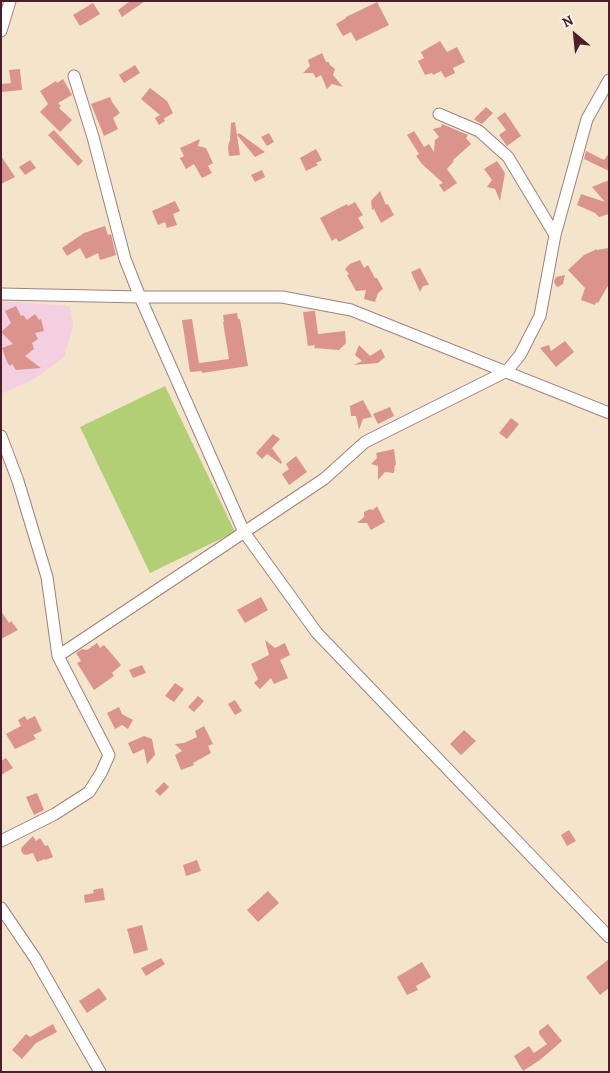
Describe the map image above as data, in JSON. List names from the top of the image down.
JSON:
{
  "north": "top left"
}
